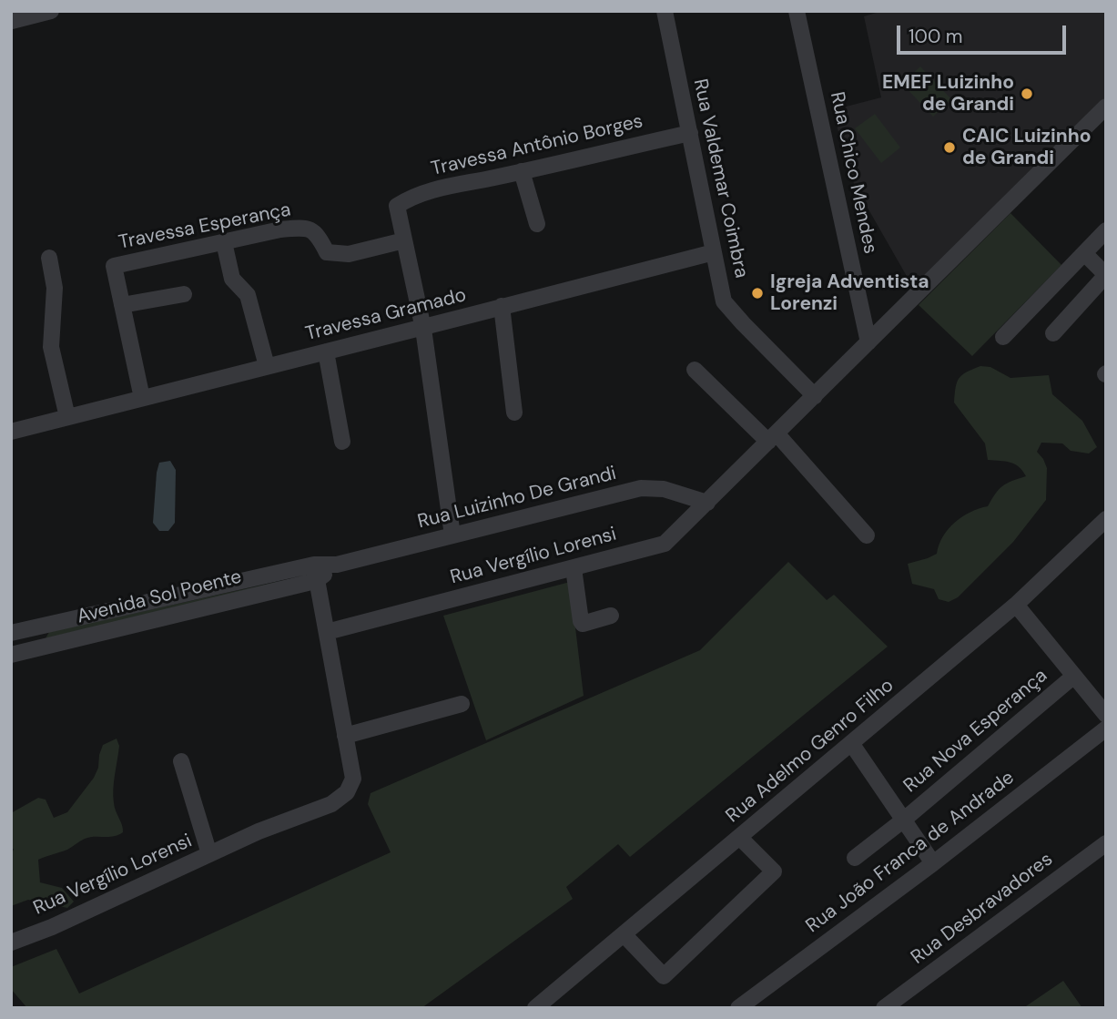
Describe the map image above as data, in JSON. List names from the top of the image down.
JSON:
{
  "streets": {
    "street": [
      "Travessa Antônio Borges",
      "Rua Chico Mendes",
      "Rua Valdemar Coimbra",
      "Travessa Esperança",
      "Travessa Gramado",
      "Rua Luizinho De Grandi",
      "Rua Vergílio Lorensi",
      "Avenida Sol Poente",
      "Rua Nova Esperança",
      "Rua Adelmo Genro Filho",
      "Rua João Franca de Andrade",
      "Rua Desbravadores"
    ]
  },
  "crossings": [
    ["Travessa Antônio Borges", "Rua Valdemar Coimbra"],
    ["Travessa Antônio Borges", "Travessa Esperança"],
    ["Rua Chico Mendes", "Rua Vergílio Lorensi"],
    ["Rua Valdemar Coimbra", "Travessa Gramado"],
    ["Rua Valdemar Coimbra", "Rua Vergílio Lorensi"],
    ["Rua Luizinho De Grandi", "Rua Vergílio Lorensi"],
    ["Rua Luizinho De Grandi", "Avenida Sol Poente"]
  ],
  "places": ["EMEF Luizinho de Grandi", "CAIC Luizinho de Grandi", "Igreja Adventista Lorenzi"],
  "scale_bar": "100 m"
}
